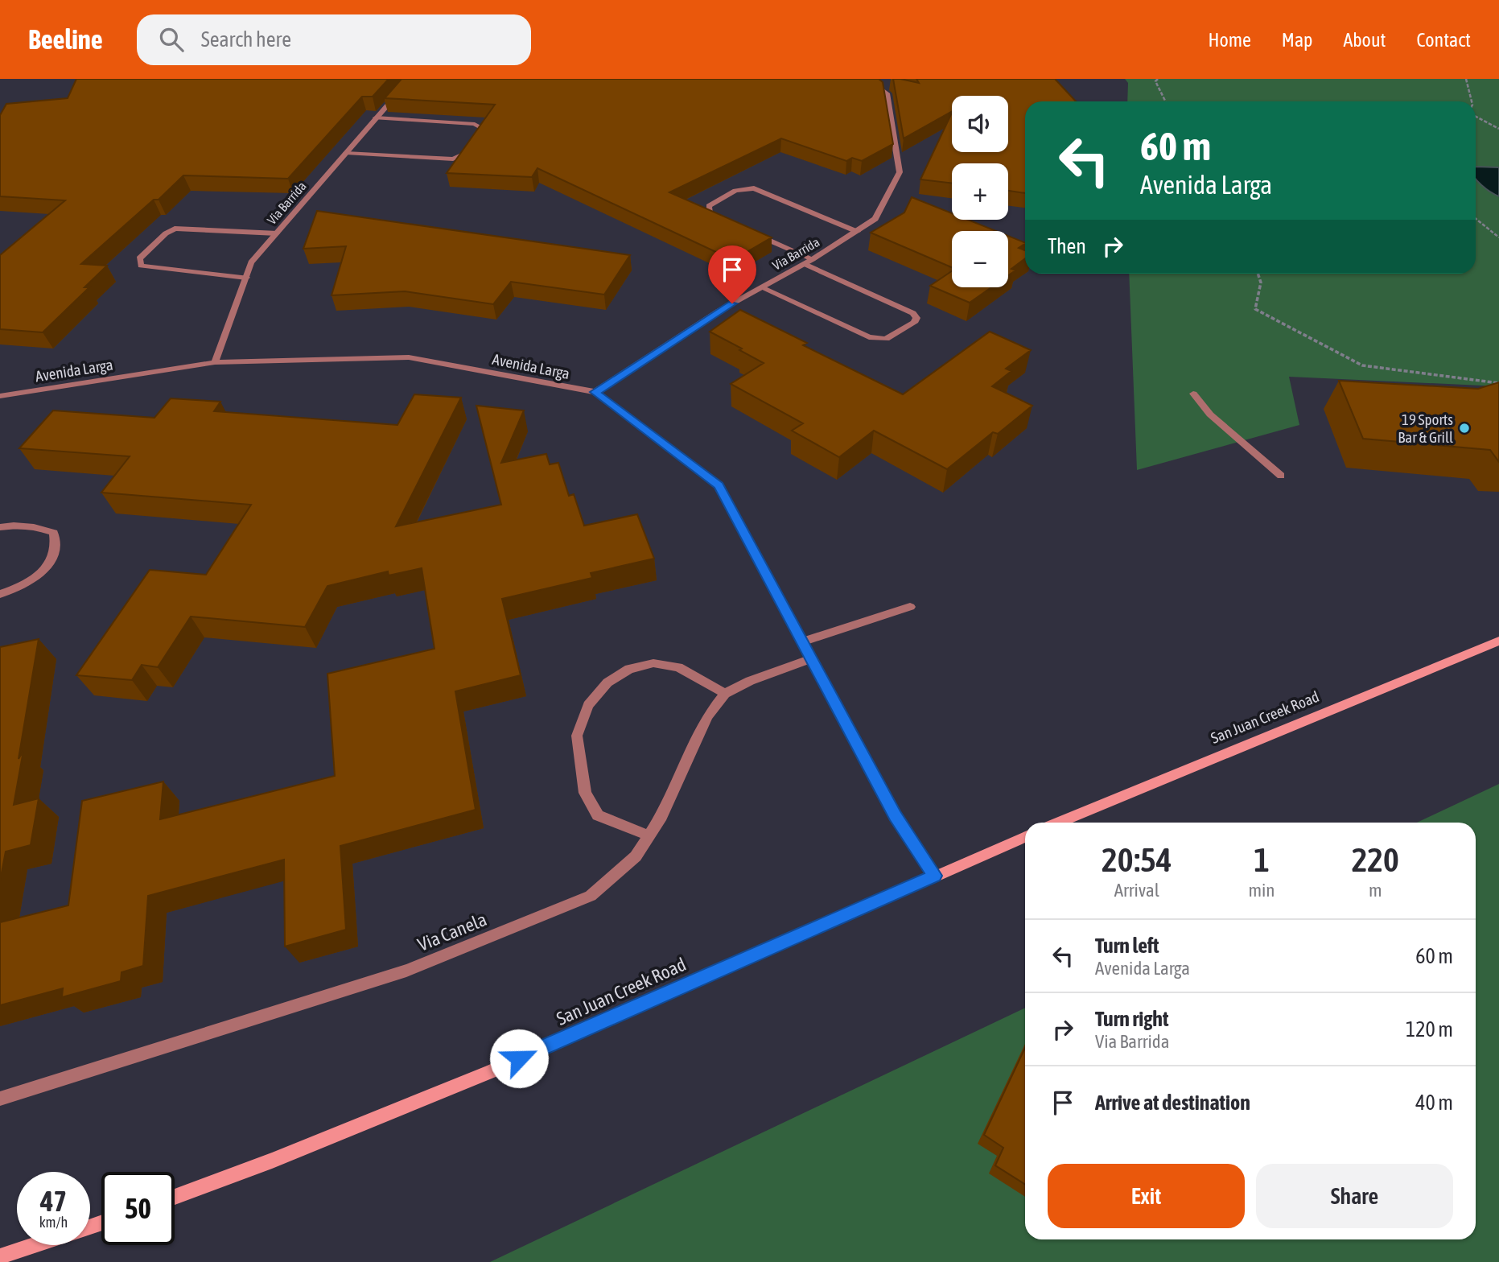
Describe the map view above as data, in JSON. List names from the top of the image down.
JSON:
{
  "streets": {
    "main road": ["San Juan Creek Road"],
    "street": ["Via Barrida", "Avenida Larga", "Via Canela"]
  },
  "crossings": [
    ["Via Barrida", "Avenida Larga"],
    ["Avenida Larga", "San Juan Creek Road"],
    ["Avenida Larga", "Via Canela"]
  ],
  "places": ["19 Sports Bar & Grill"],
  "page": {
    "header": "Beeline",
    "search": "Search here",
    "nav": [
      "Home",
      "Map",
      "About",
      "Contact"
    ],
    "map_buttons": ["+", "−"],
    "turn": ["60 m", "Avenida Larga"],
    "then": "Then",
    "eta": [
      "20:54",
      "Arrival",
      "1",
      "min",
      "220",
      "m"
    ],
    "list": [
      {
        "name": "Turn left",
        "note": "Avenida Larga",
        "value": "60 m"
      },
      {
        "name": "Turn right",
        "note": "Via Barrida",
        "value": "120 m"
      },
      {
        "name": "Arrive at destination",
        "value": "40 m"
      }
    ],
    "buttons": ["Exit", "Share"],
    "speed": "47 km/h",
    "limit": "50"
  }
}
